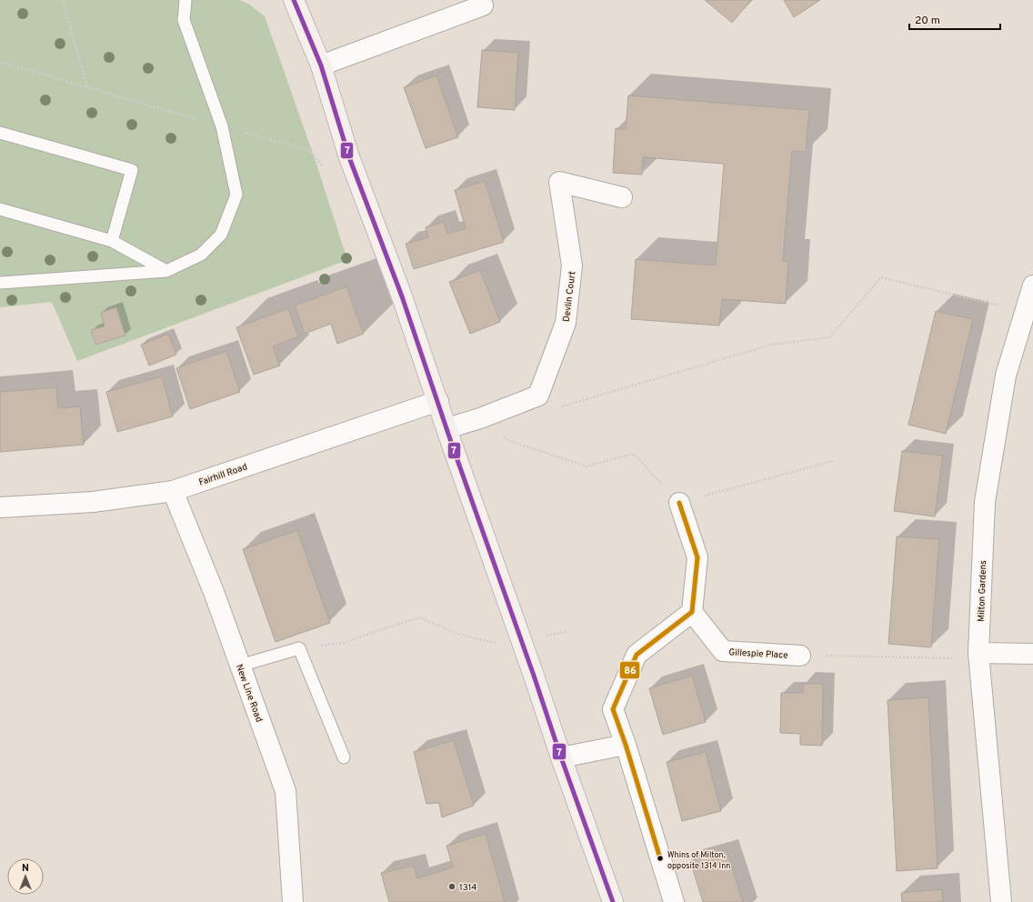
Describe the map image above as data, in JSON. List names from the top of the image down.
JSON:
{
  "streets": {
    "street": [
      "Devlin Court",
      "Fairhill Road",
      "Milton Gardens",
      "Gillespie Place",
      "New Line Road"
    ]
  },
  "crossings": [
    ["Fairhill Road", "New Line Road"]
  ],
  "places": ["Whins of Milton, opposite 1314 Inn", "1314"],
  "lines": ["transit line 7", "transit line 86"],
  "scale_bar": "20 m",
  "north": "top"
}
